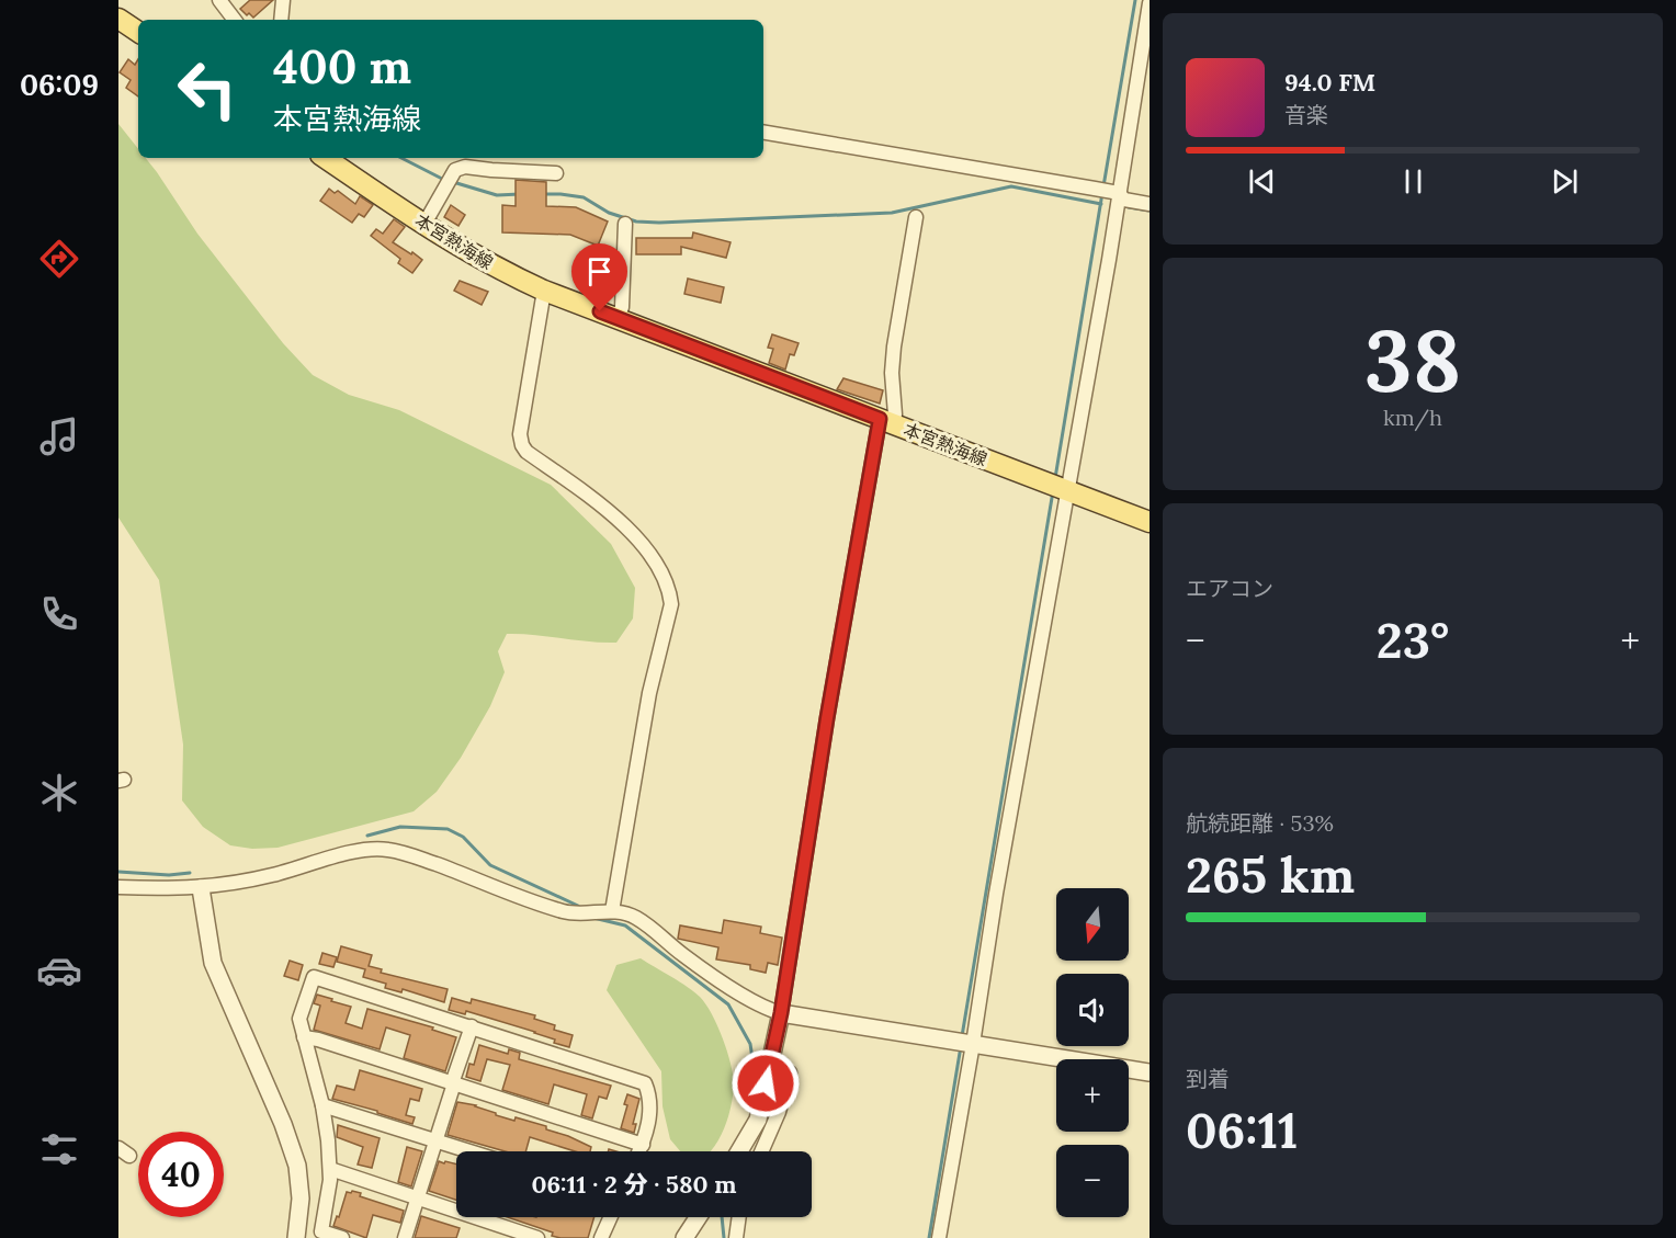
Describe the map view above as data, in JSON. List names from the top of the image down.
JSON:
{
  "streets": {
    "main road": ["本宮熱海線"]
  },
  "north": "bottom",
  "page": {
    "tabs": "06:09",
    "turn": ["400 m", "本宮熱海線"],
    "song": ["94.0 FM", "音楽"],
    "tile": [
      ["38", "km/h"],
      "エアコン",
      ["航続距離 · 53%", "265 km"],
      ["到着", "06:11"]
    ],
    "heat": ["−", "23°", "+"],
    "map_buttons": ["+", "−"],
    "limit": "40",
    "trip": "06:11 · 2 分 · 580 m"
  }
}
